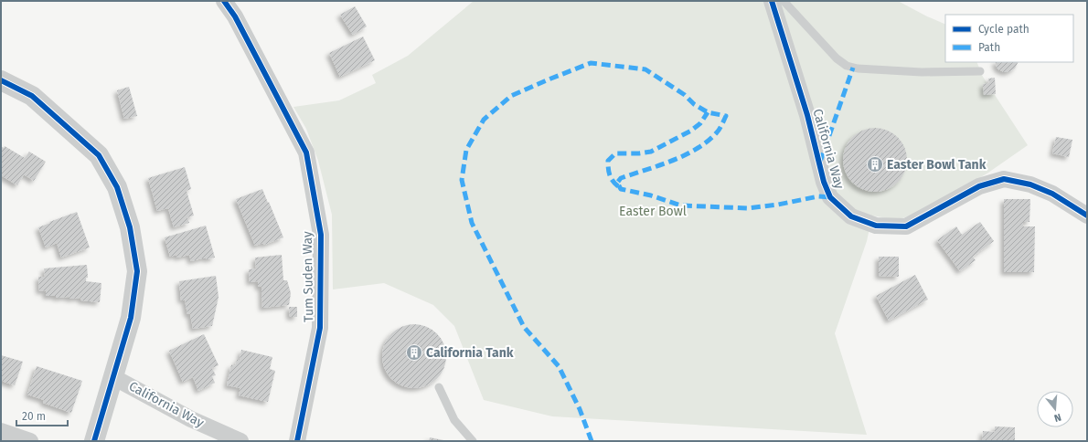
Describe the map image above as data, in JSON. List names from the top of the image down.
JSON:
{
  "streets": {
    "street": ["California Way", "Tum Suden Way"]
  },
  "parks": ["Easter Bowl"],
  "places": {
    "building": ["Easter Bowl Tank", "California Tank"]
  },
  "legend": ["Cycle path", "Path"],
  "scale_bar": "20 m",
  "north": "bottom"
}
